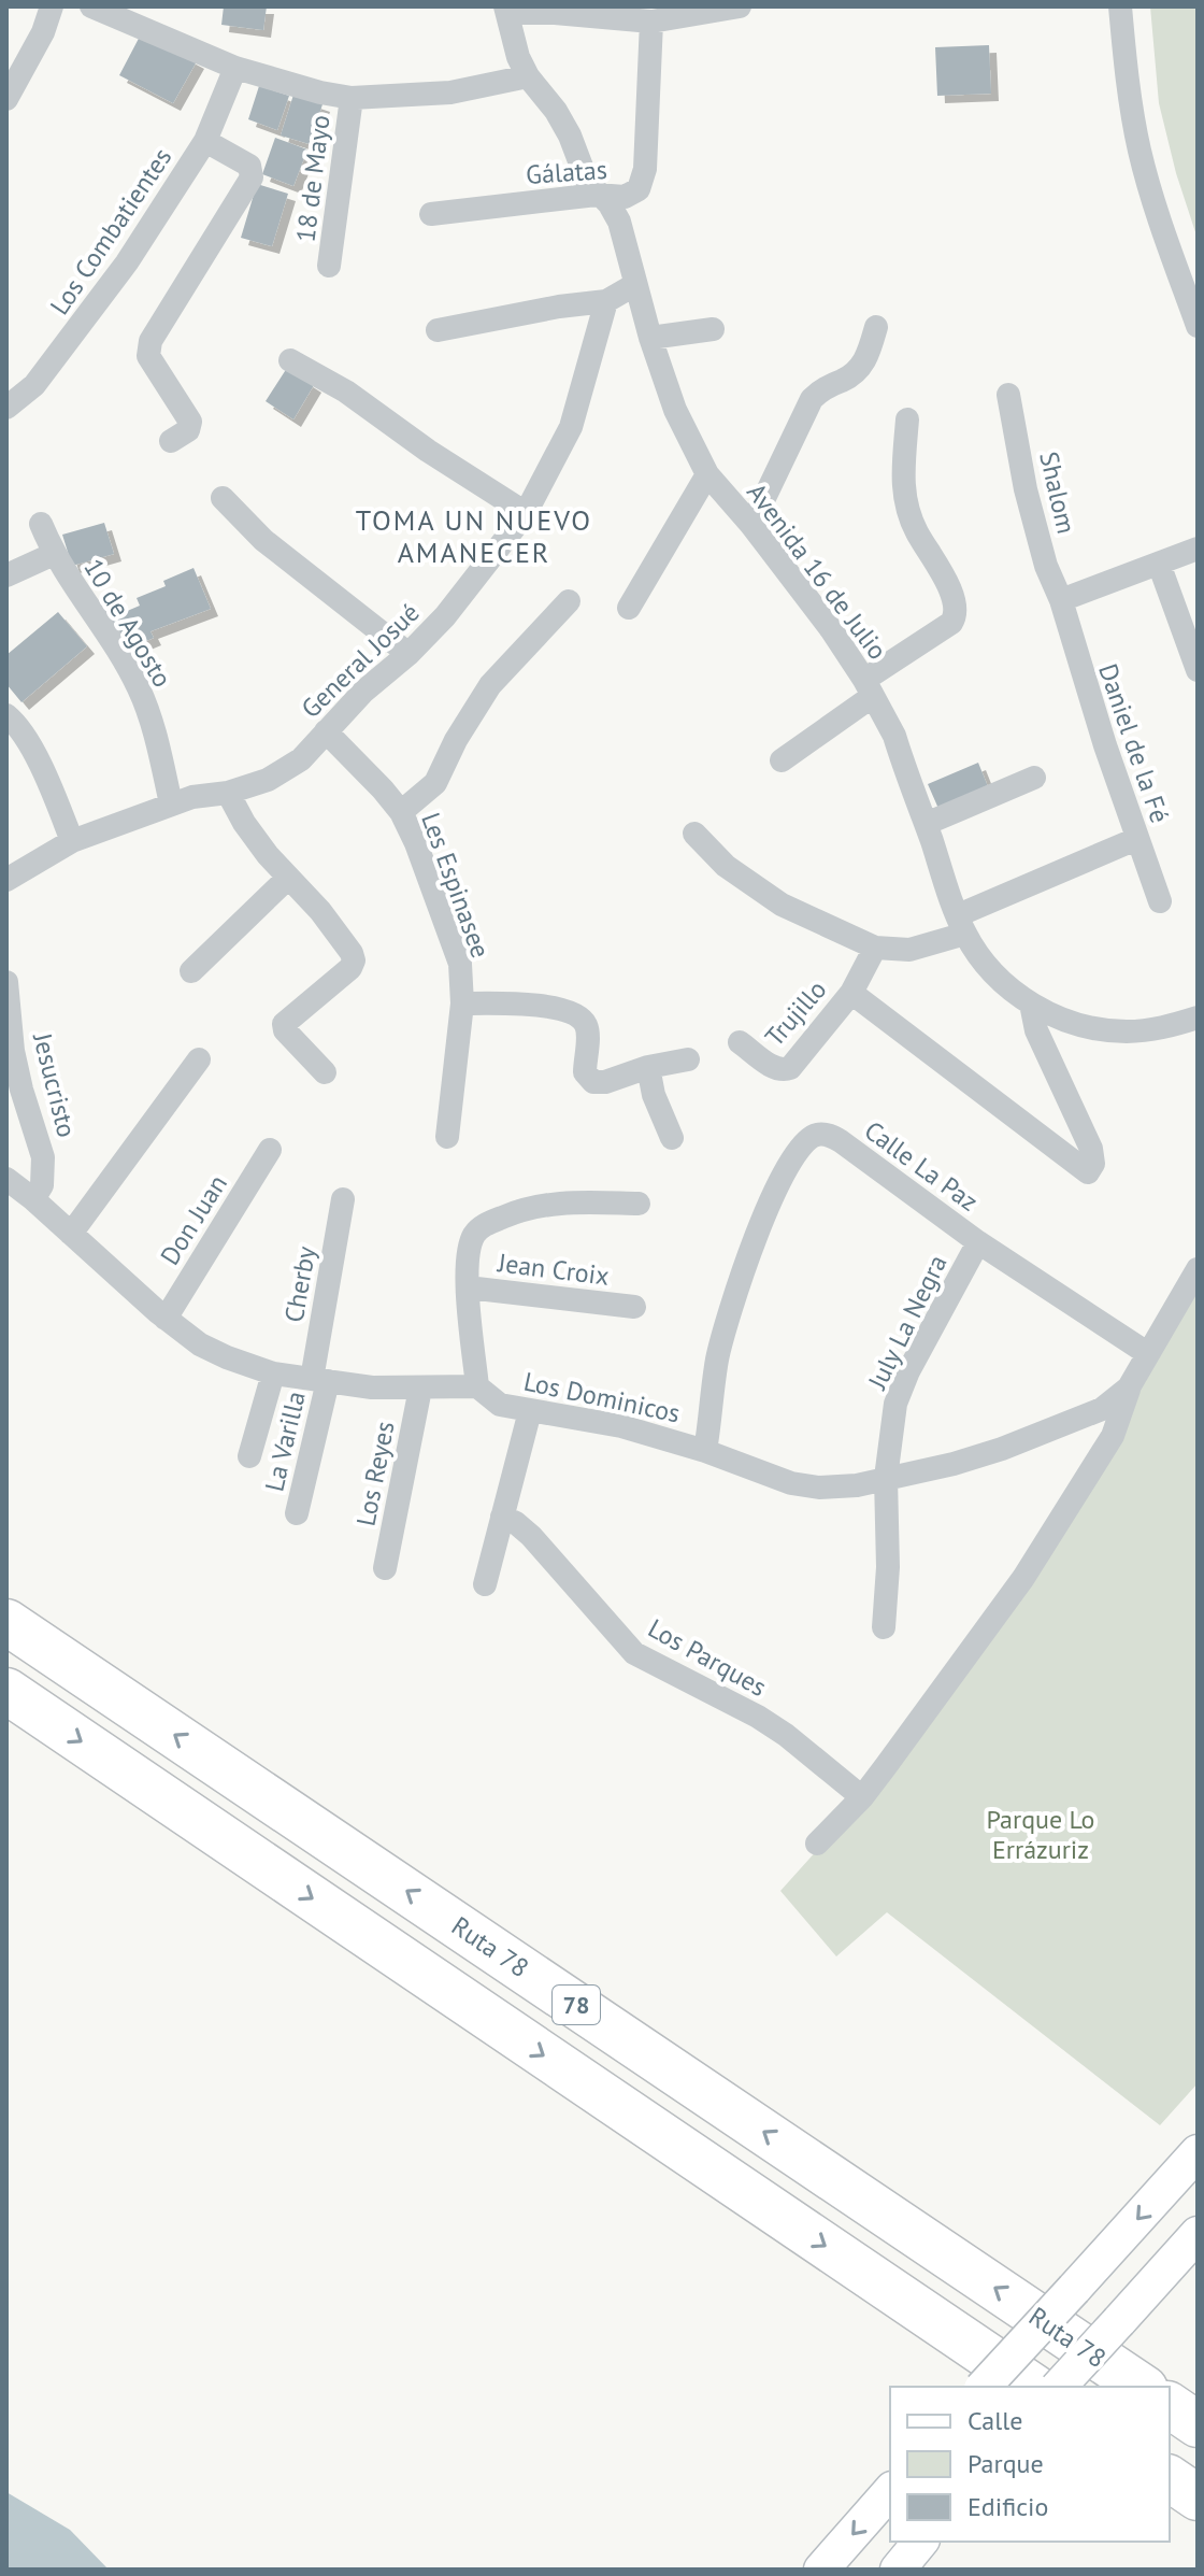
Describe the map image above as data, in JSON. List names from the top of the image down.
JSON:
{
  "streets": {
    "highway": ["Ruta 78", "78"],
    "street": [
      "Gálatas",
      "18 de Mayo",
      "Los Combatientes",
      "Shalom",
      "Avenida 16 de Julio",
      "10 de Agosto",
      "General Josué",
      "Daniel de la Fé",
      "Les Espinasee",
      "Trujillo",
      "Jesucristo",
      "Calle La Paz",
      "Don Juan",
      "Jean Croix",
      "Cherby",
      "July La Negra",
      "Los Dominicos",
      "La Varilla",
      "Los Reyes",
      "Los Parques"
    ]
  },
  "crossings": [
    ["Gálatas", "Avenida 16 de Julio"],
    ["Shalom", "Daniel de la Fé"],
    ["10 de Agosto", "General Josué"],
    ["General Josué", "Les Espinasee"],
    ["Calle La Paz", "July La Negra"],
    ["Calle La Paz", "Los Dominicos"],
    ["Cherby", "La Varilla"],
    ["July La Negra", "Los Dominicos"],
    ["Los Dominicos", "Los Parques"]
  ],
  "districts": ["TOMA UN NUEVO AMANECER"],
  "parks": ["Parque Lo Errázuriz"],
  "legend": ["Calle", "Parque", "Edificio"]
}
